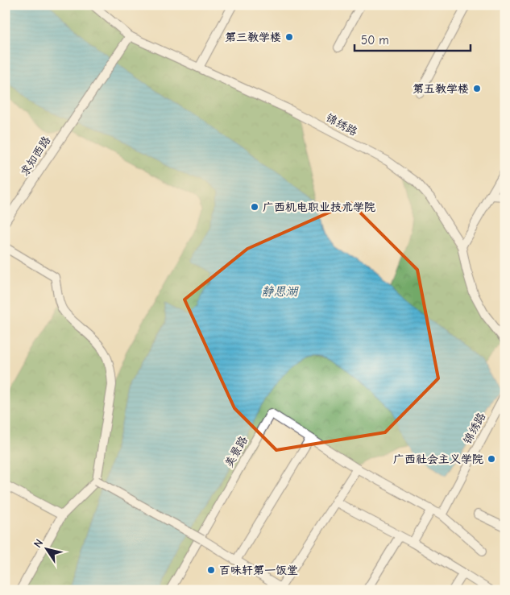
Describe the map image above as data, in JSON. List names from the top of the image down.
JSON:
{
  "streets": {
    "lane": ["锦绣路", "求知西路", "美景路"]
  },
  "crossings": [
    ["锦绣路", "求知西路"],
    ["锦绣路", "美景路"]
  ],
  "water": ["静思湖"],
  "places": [
    "第三教学楼",
    "第五教学楼",
    "广西机电职业技术学院",
    "广西社会主义学院",
    "百味轩第一饭堂"
  ],
  "scale_bar": "50 m",
  "north": "top left"
}
